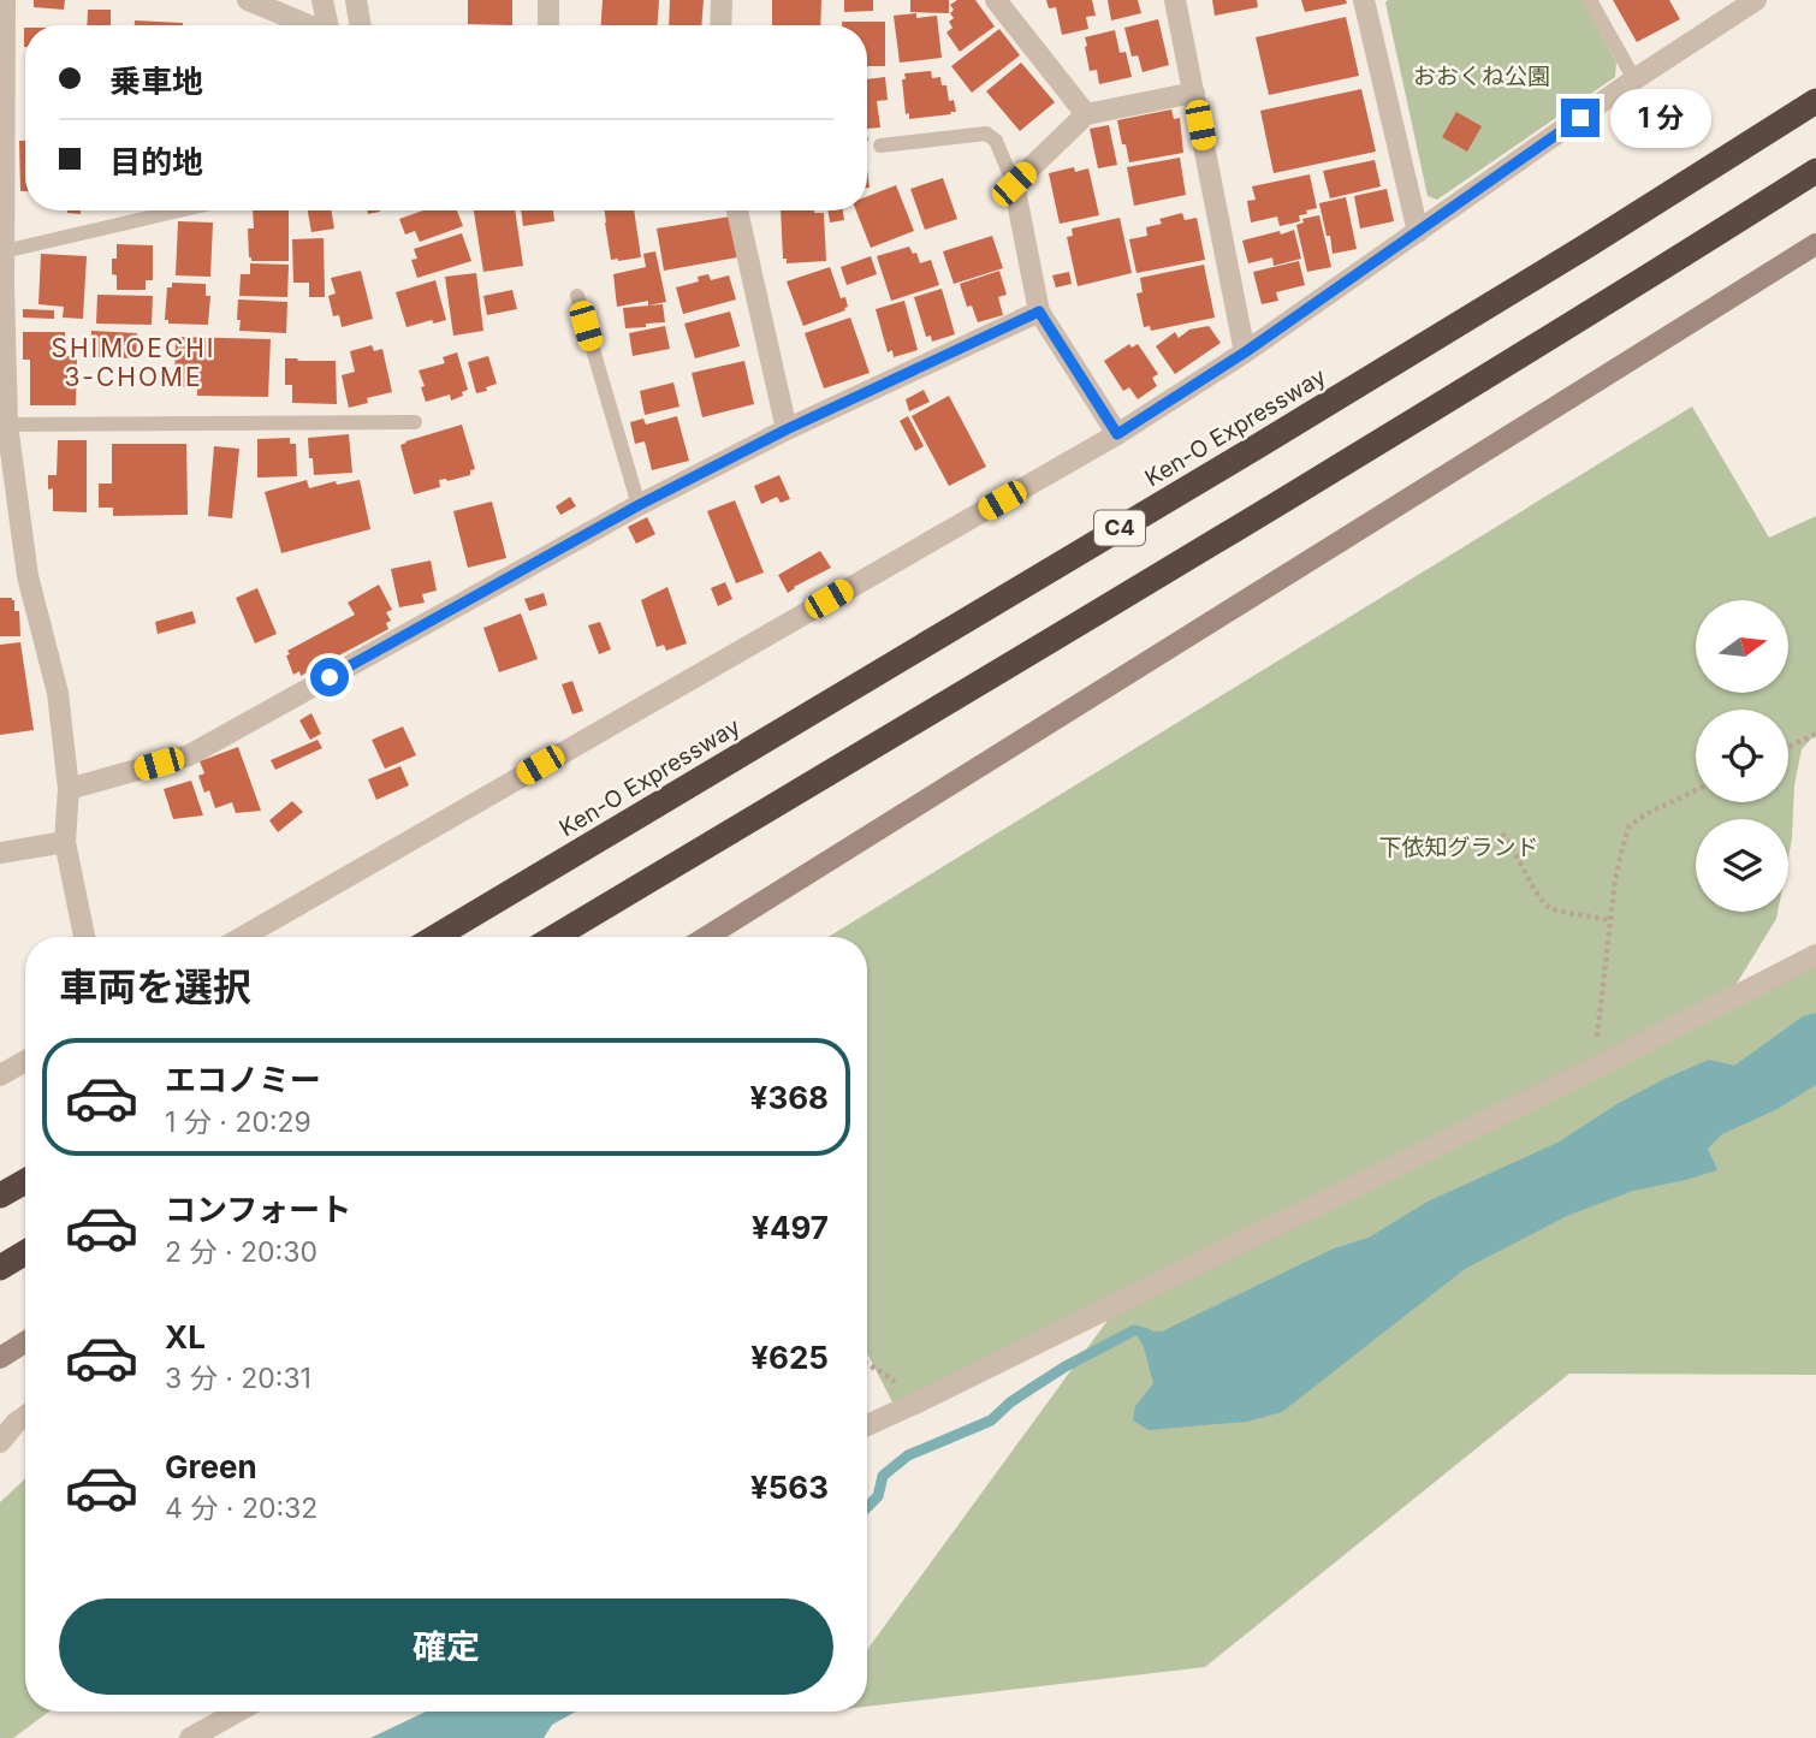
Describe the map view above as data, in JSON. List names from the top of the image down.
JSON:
{
  "streets": {
    "highway": ["Ken-O Expressway", "C4"]
  },
  "districts": ["SHIMOECHI 3-CHOME"],
  "parks": ["おおくね公園", "下依知グランド"],
  "north": "right",
  "page": {
    "banner": ["乗車地", "目的地"],
    "bubble": "1 分",
    "heading": "車両を選択",
    "list": [
      {
        "name": "エコノミー",
        "note": "1 分 · 20:29",
        "value": "¥368"
      },
      {
        "name": "コンフォート",
        "note": "2 分 · 20:30",
        "value": "¥497"
      },
      {
        "name": "XL",
        "note": "3 分 · 20:31",
        "value": "¥625"
      },
      {
        "name": "Green",
        "note": "4 分 · 20:32",
        "value": "¥563"
      }
    ],
    "buttons": "確定"
  }
}
